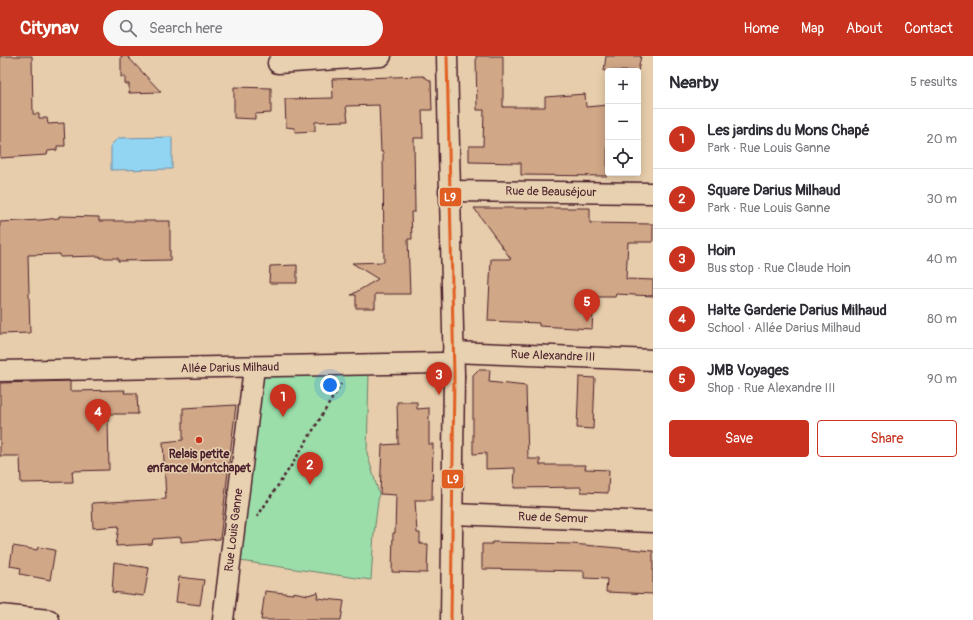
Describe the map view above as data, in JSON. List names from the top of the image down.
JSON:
{
  "streets": {
    "street": [
      "Rue de Beauséjour",
      "Rue Alexandre III",
      "Allée Darius Milhaud",
      "Rue de Semur",
      "Rue Louis Ganne"
    ]
  },
  "crossings": [
    ["Allée Darius Milhaud", "Rue Louis Ganne"]
  ],
  "places": ["Relais petite enfance Montchapet"],
  "lines": ["transit line L9"],
  "page": {
    "header": "Citynav",
    "search": "Search here",
    "nav": [
      "Home",
      "Map",
      "About",
      "Contact"
    ],
    "heading": ["Nearby", "5 results"],
    "map_buttons": ["+", "−"],
    "list": [
      {
        "mark": "1",
        "name": "Les jardins du Mons Chapé",
        "note": "Park · Rue Louis Ganne",
        "value": "20 m"
      },
      {
        "mark": "2",
        "name": "Square Darius Milhaud",
        "note": "Park · Rue Louis Ganne",
        "value": "30 m"
      },
      {
        "mark": "3",
        "name": "Hoin",
        "note": "Bus stop · Rue Claude Hoin",
        "value": "40 m"
      },
      {
        "mark": "4",
        "name": "Halte Garderie Darius Milhaud",
        "note": "School · Allée Darius Milhaud",
        "value": "80 m"
      },
      {
        "mark": "5",
        "name": "JMB Voyages",
        "note": "Shop · Rue Alexandre III",
        "value": "90 m"
      }
    ],
    "pins": [
      "5",
      "3",
      "1",
      "4",
      "2"
    ],
    "buttons": ["Save", "Share"]
  }
}
